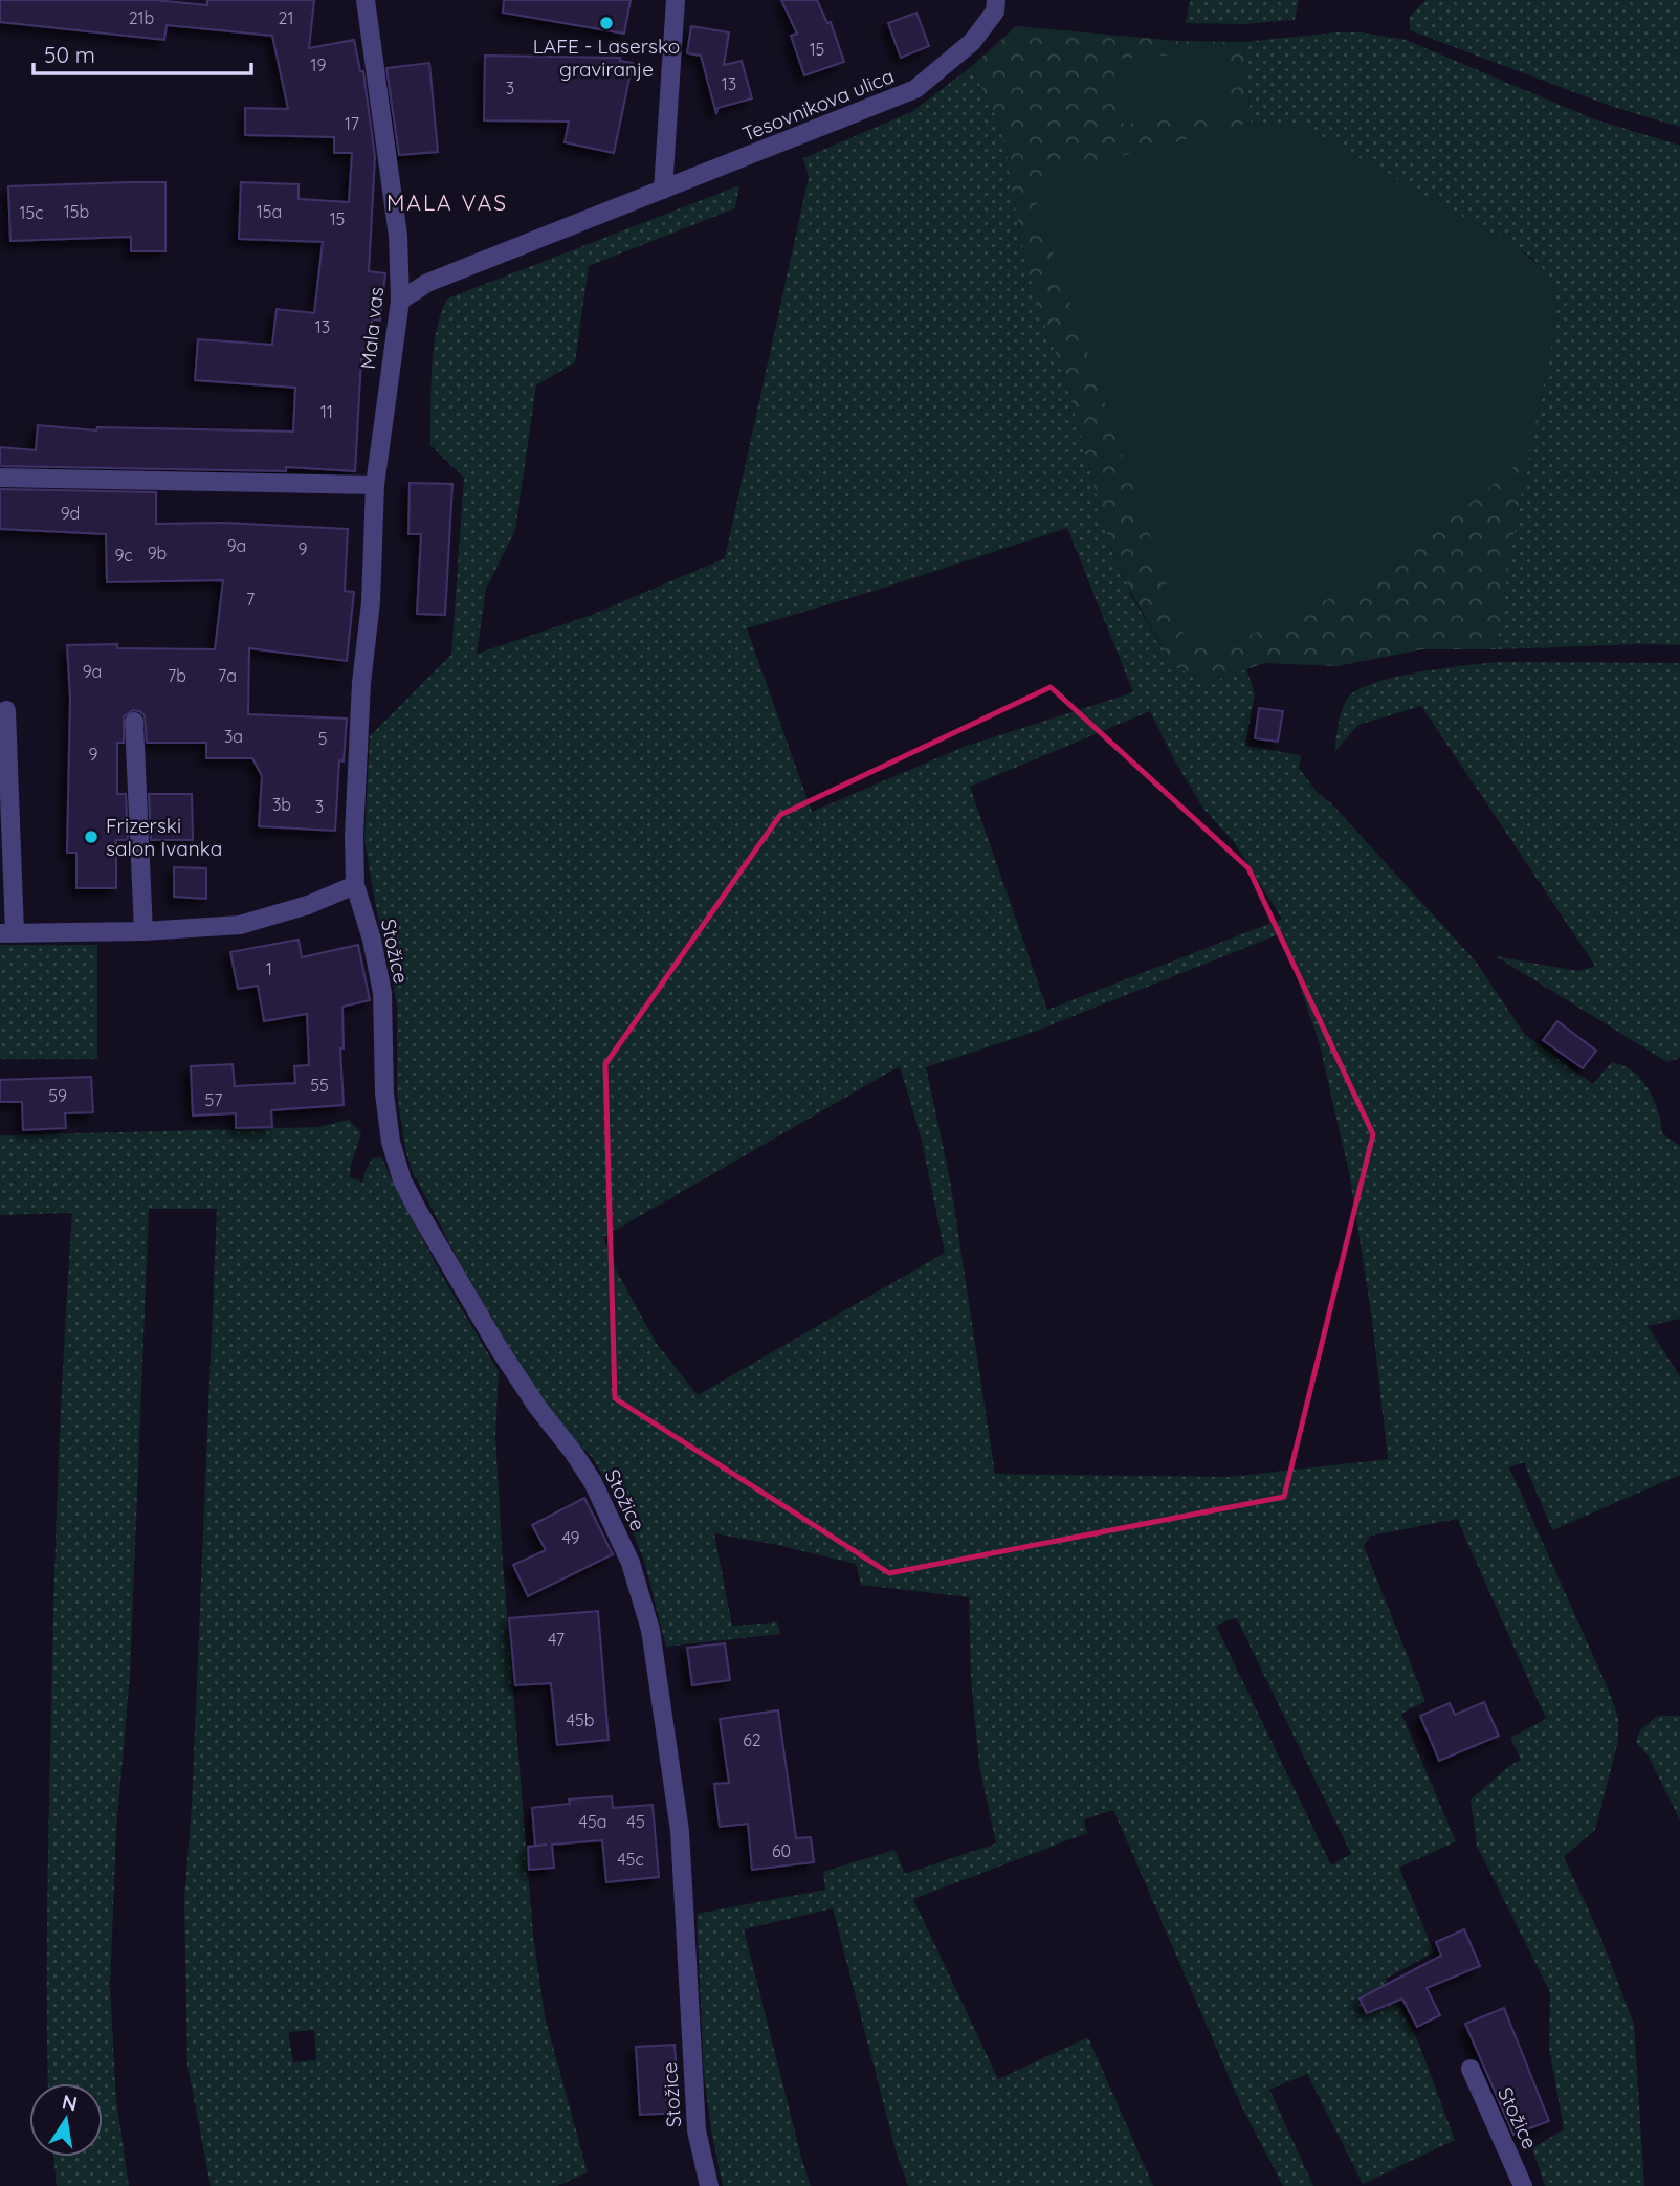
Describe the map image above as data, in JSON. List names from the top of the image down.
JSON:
{
  "streets": {
    "street": ["Tesovnikova ulica", "Mala vas", "Stožice"]
  },
  "crossings": [
    ["Tesovnikova ulica", "Mala vas"],
    ["Mala vas", "Stožice"]
  ],
  "districts": ["MALA VAS"],
  "places": ["LAFE - Lasersko graviranje", "Frizerski salon Ivanka"],
  "house_numbers": [
    "21b",
    "21",
    "15",
    "19",
    "13",
    "3",
    "17",
    "15b",
    "15a",
    "15c",
    "15",
    "13",
    "11",
    "9d",
    "9a",
    "9",
    "9b",
    "9c",
    "7",
    "9a",
    "7b",
    "7a",
    "3a",
    "5",
    "9",
    "3b",
    "3",
    "1",
    "55",
    "59",
    "57",
    "49",
    "47",
    "45b",
    "62",
    "45a",
    "45",
    "60",
    "45c"
  ],
  "scale_bar": "50 m",
  "north": "top"
}
